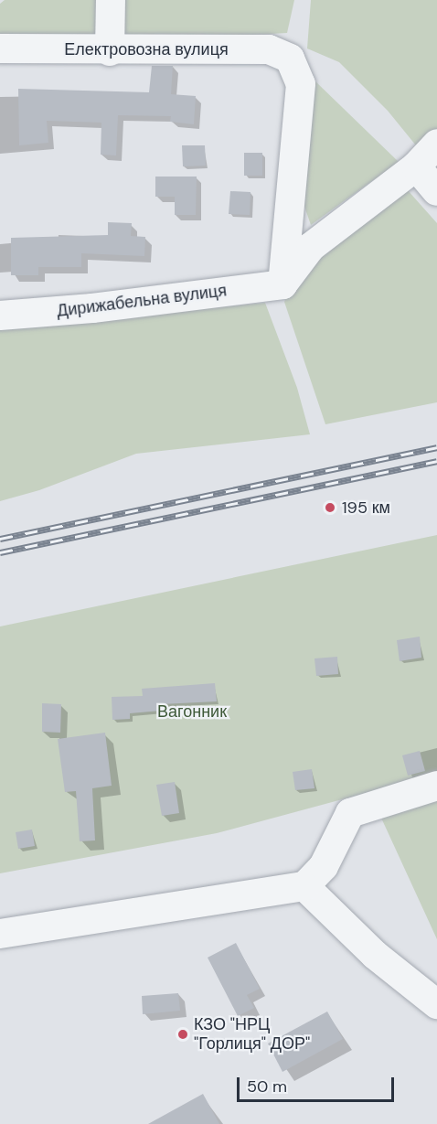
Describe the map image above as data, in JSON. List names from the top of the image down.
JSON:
{
  "streets": {
    "street": ["Електровозна вулиця", "Дирижабельна вулиця"]
  },
  "crossings": [
    ["Електровозна вулиця", "Дирижабельна вулиця"]
  ],
  "parks": ["Вагонник"],
  "places": ["195 км", "КЗО \"НРЦ \"Горлиця\" ДОР\""],
  "scale_bar": "50 m"
}
